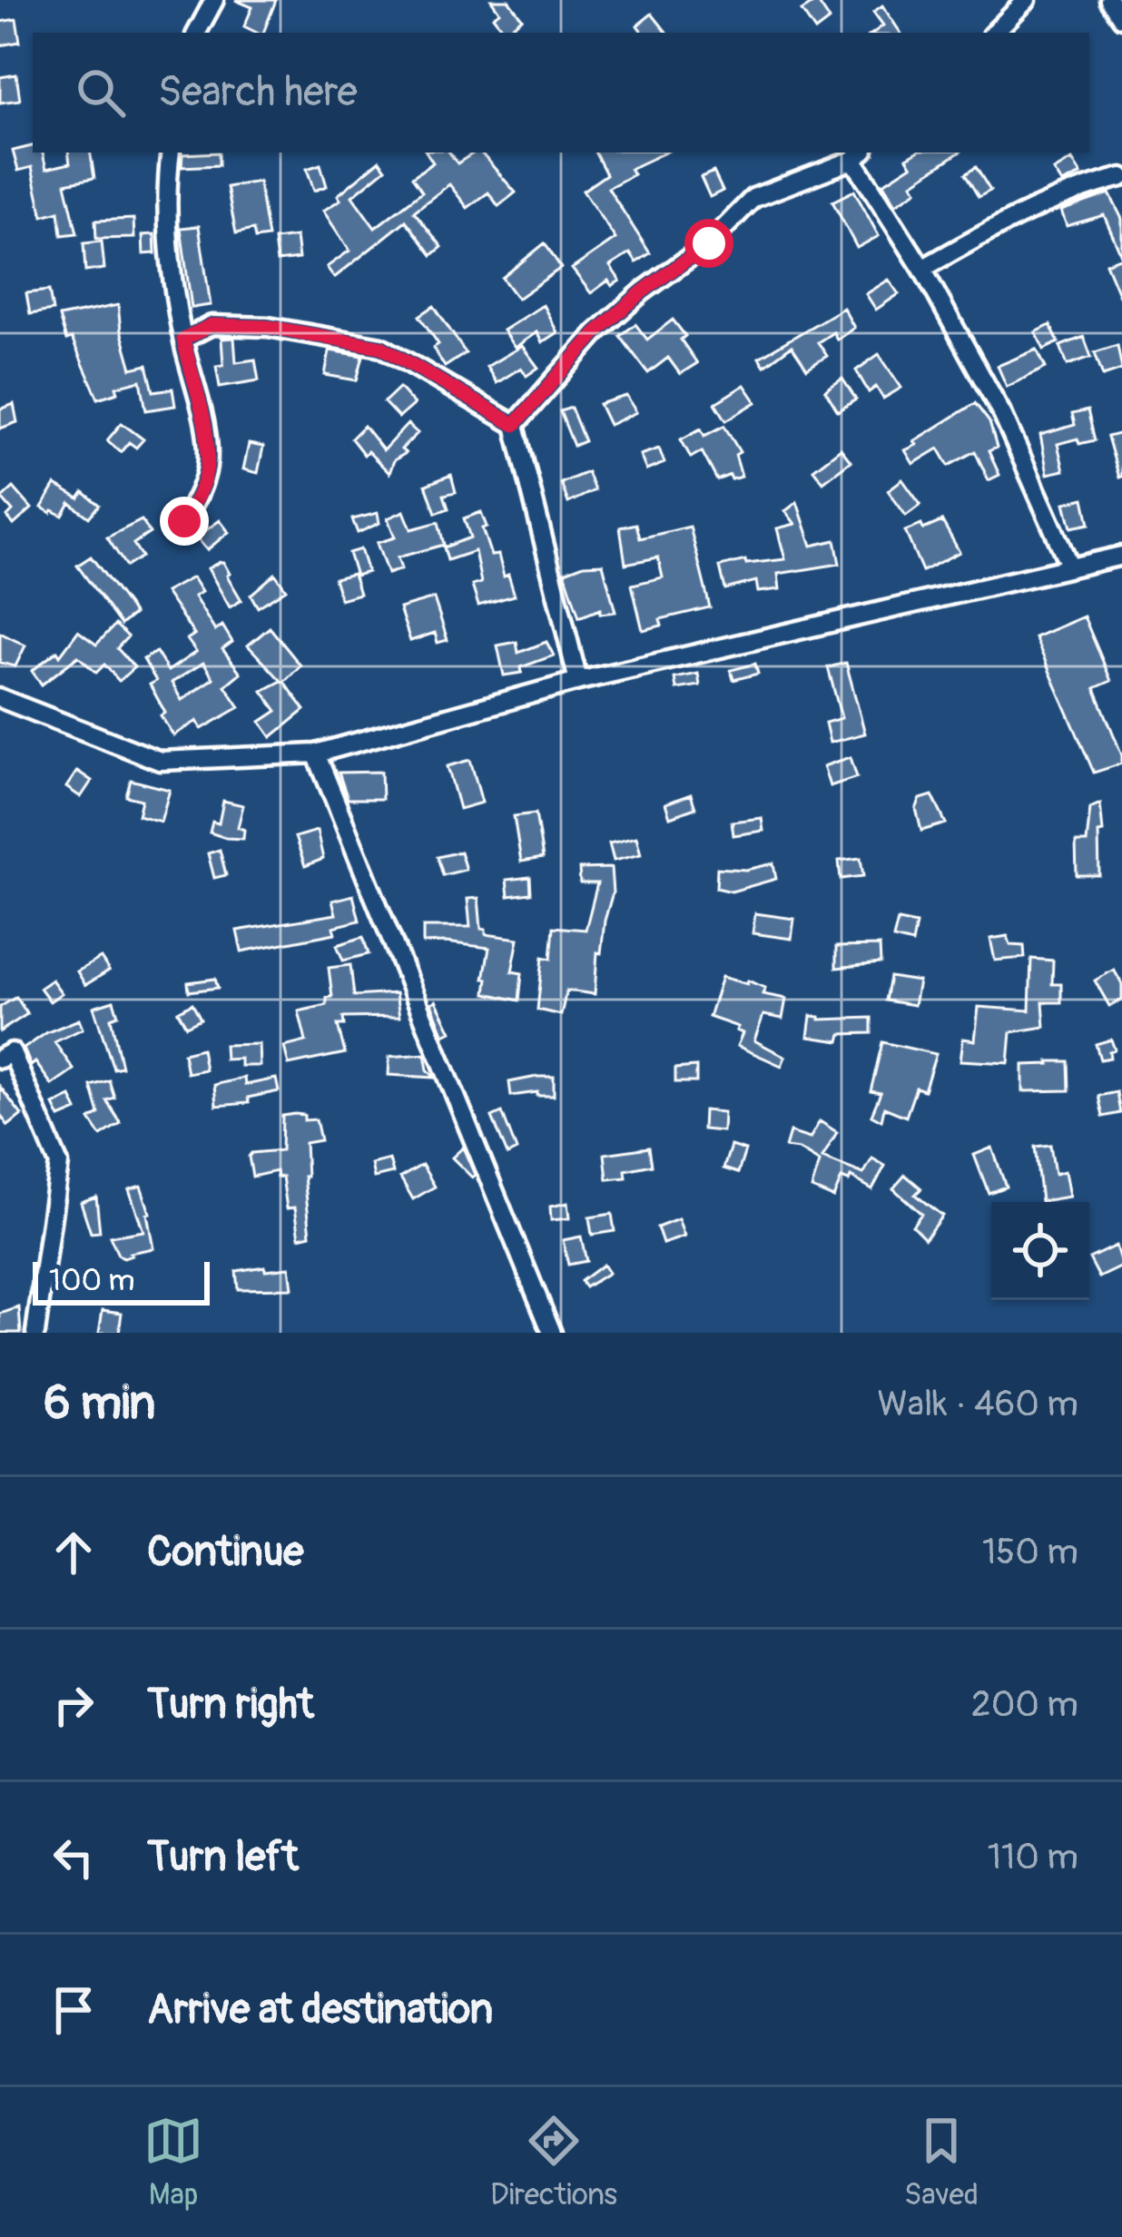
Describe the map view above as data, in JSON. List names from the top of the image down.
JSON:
{
  "scale_bar": "100 m",
  "page": {
    "search": "Search here",
    "scale": "100 m",
    "heading": ["6 min", "Walk · 460 m"],
    "list": [
      ["Continue", "150 m"],
      ["Turn right", "200 m"],
      ["Turn left", "110 m"],
      "Arrive at destination"
    ],
    "nav": ["Map", "Directions", "Saved"]
  }
}
